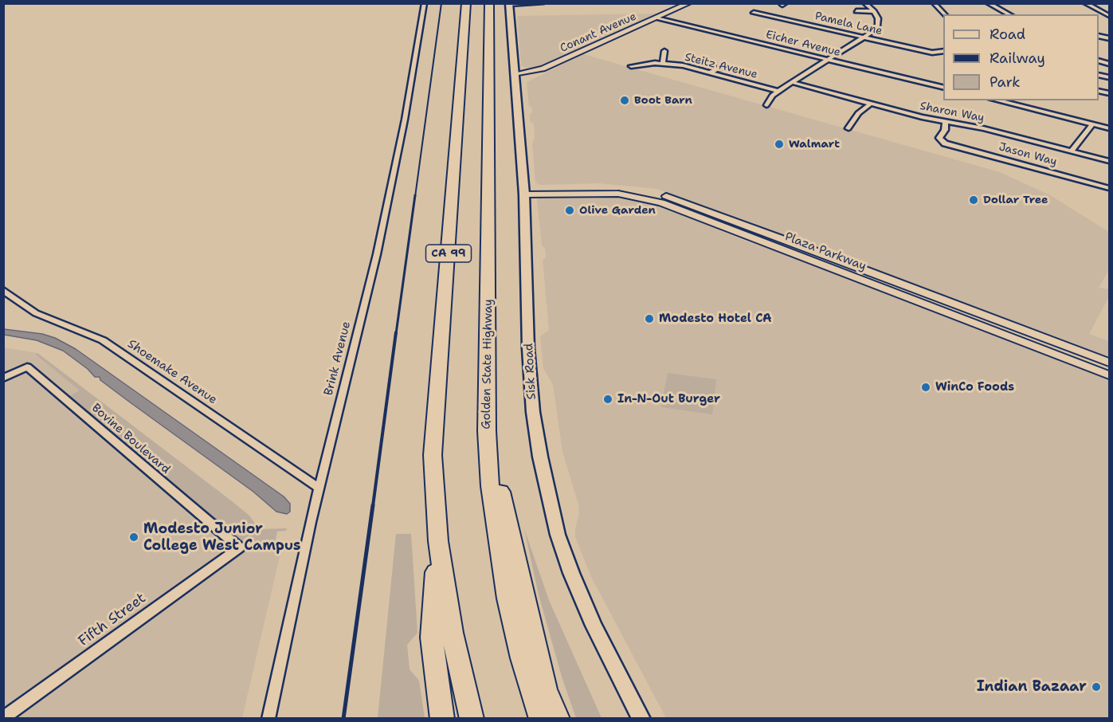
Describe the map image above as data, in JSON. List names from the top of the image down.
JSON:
{
  "streets": {
    "highway": ["CA 99", "Golden State Highway"],
    "main road": ["Sisk Road"],
    "street": [
      "Pamela Lane",
      "Conant Avenue",
      "Eicher Avenue",
      "Steitz Avenue",
      "Sharon Way",
      "Jason Way",
      "Plaza Parkway",
      "Brink Avenue",
      "Shoemake Avenue",
      "Bovine Boulevard",
      "Fifth Street"
    ]
  },
  "crossings": [
    ["Conant Avenue", "Eicher Avenue"],
    ["Conant Avenue", "Sisk Road"],
    ["Sharon Way", "Jason Way"],
    ["Plaza Parkway", "Sisk Road"],
    ["Brink Avenue", "Shoemake Avenue"],
    ["Bovine Boulevard", "Fifth Street"]
  ],
  "places": [
    "Boot Barn",
    "Walmart",
    "Dollar Tree",
    "Olive Garden",
    "Modesto Hotel CA",
    "WinCo Foods",
    "In-N-Out Burger",
    "Modesto Junior College West Campus",
    "Indian Bazaar"
  ],
  "legend": ["Road", "Railway", "Park"]
}
